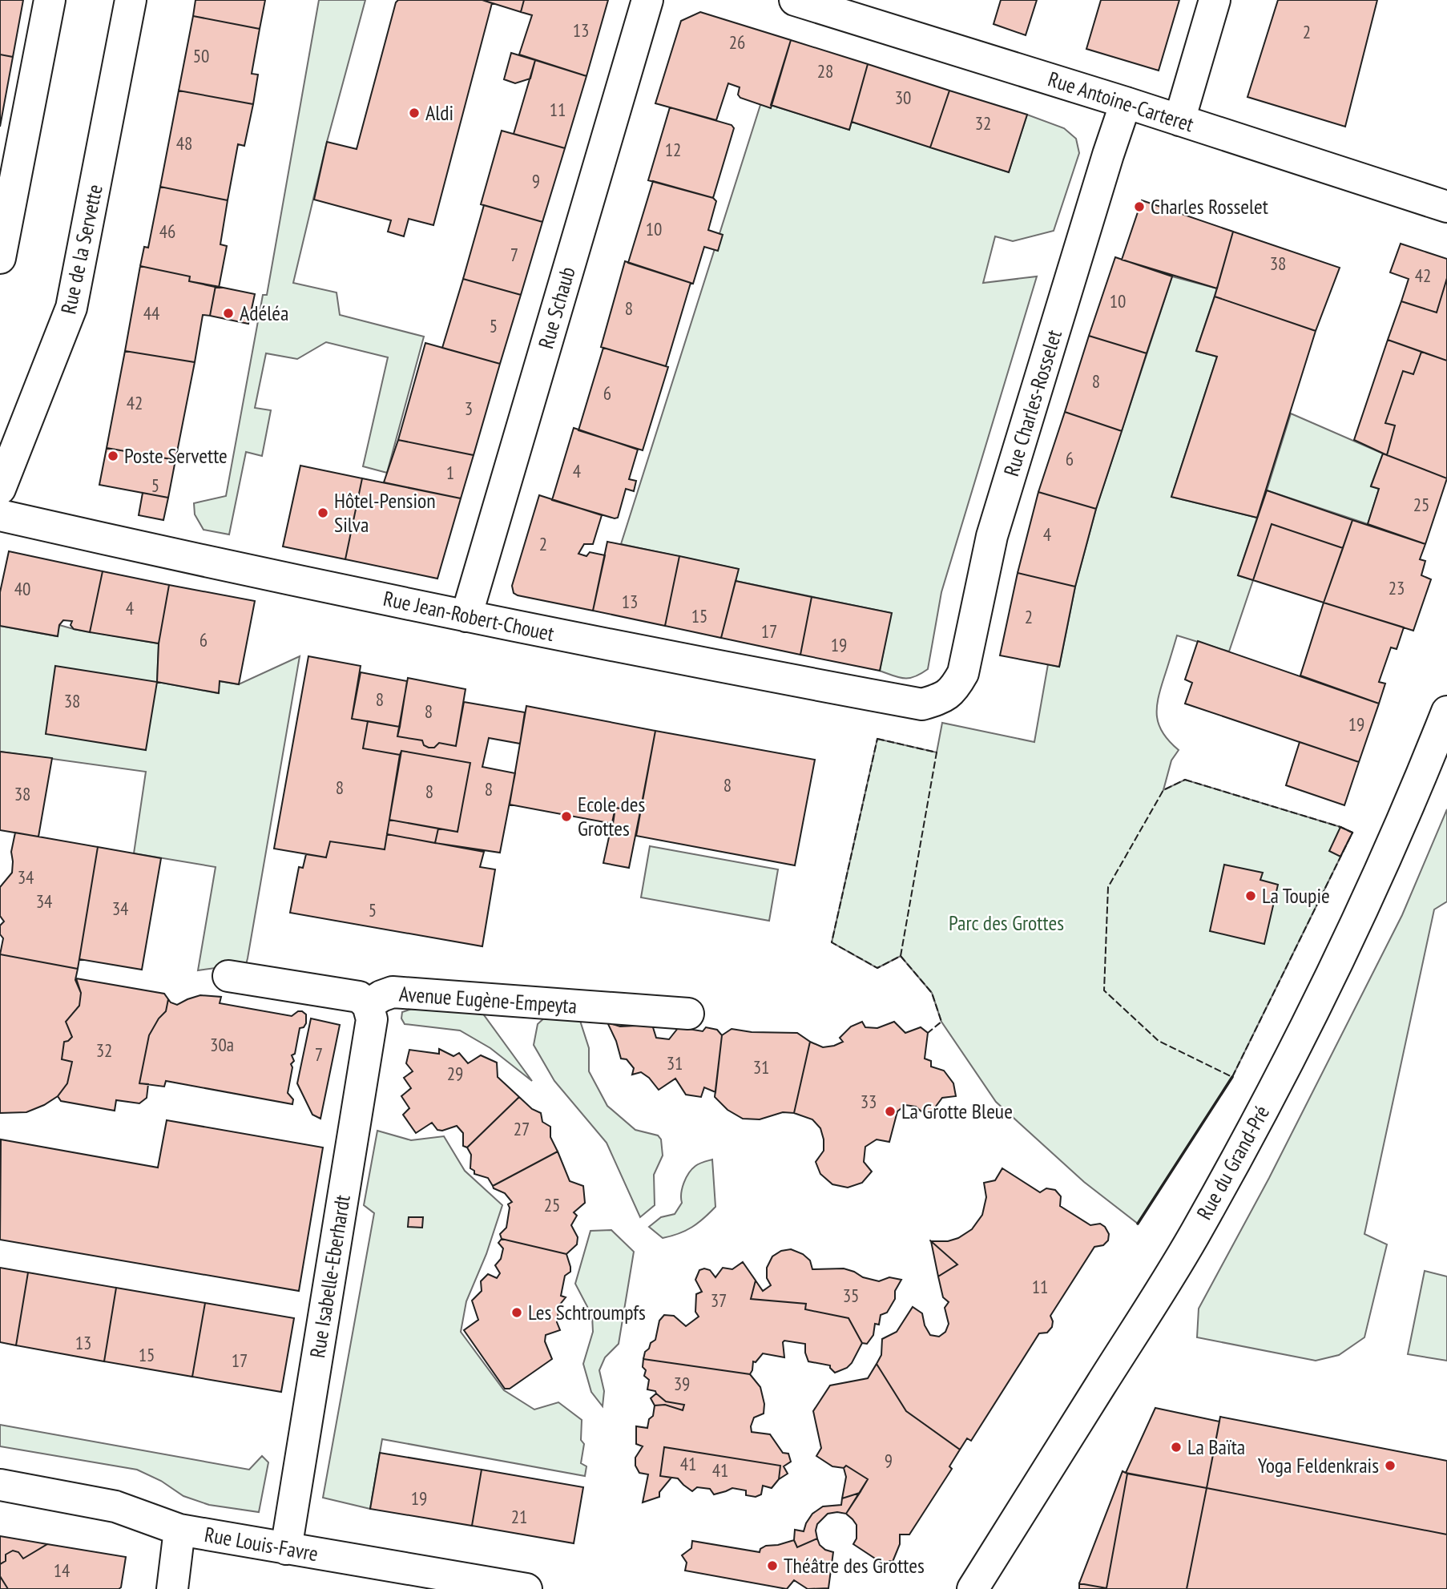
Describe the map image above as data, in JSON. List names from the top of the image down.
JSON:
{
  "streets": {
    "street": [
      "Rue Antoine-Carteret",
      "Rue de la Servette",
      "Rue Schaub",
      "Rue Charles-Rosselet",
      "Rue Jean-Robert-Chouet",
      "Avenue Eugène-Empeyta",
      "Rue du Grand-Pré",
      "Rue Isabelle-Eberhardt",
      "Rue Louis-Favre"
    ]
  },
  "crossings": [
    ["Rue Antoine-Carteret", "Rue Charles-Rosselet"],
    ["Rue Schaub", "Rue Jean-Robert-Chouet"],
    ["Rue Charles-Rosselet", "Rue Jean-Robert-Chouet"],
    ["Avenue Eugène-Empeyta", "Rue Isabelle-Eberhardt"],
    ["Rue Isabelle-Eberhardt", "Rue Louis-Favre"]
  ],
  "parks": ["Parc des Grottes"],
  "places": [
    "Aldi",
    "Charles Rosselet",
    "Adéléa",
    "Poste Servette",
    "Hôtel-Pension Silva",
    "Ecole des Grottes",
    "La Toupie",
    "La Grotte Bleue",
    "Les Schtroumpfs",
    "La Baïta",
    "Yoga Feldenkrais",
    "Théâtre des Grottes"
  ],
  "house_numbers": [
    "13",
    "2",
    "26",
    "50",
    "28",
    "30",
    "11",
    "32",
    "48",
    "12",
    "9",
    "10",
    "46",
    "7",
    "38",
    "42",
    "10",
    "8",
    "44",
    "5",
    "8",
    "6",
    "42",
    "3",
    "6",
    "4",
    "1",
    "5",
    "25",
    "4",
    "2",
    "23",
    "40",
    "13",
    "4",
    "15",
    "2",
    "17",
    "6",
    "19",
    "8",
    "38",
    "8",
    "19",
    "8",
    "8",
    "8",
    "8",
    "38",
    "34",
    "34",
    "34",
    "5",
    "30a",
    "32",
    "7",
    "31",
    "31",
    "29",
    "33",
    "27",
    "25",
    "11",
    "35",
    "37",
    "13",
    "15",
    "17",
    "39",
    "9",
    "41",
    "41",
    "19",
    "21",
    "14"
  ]
}
